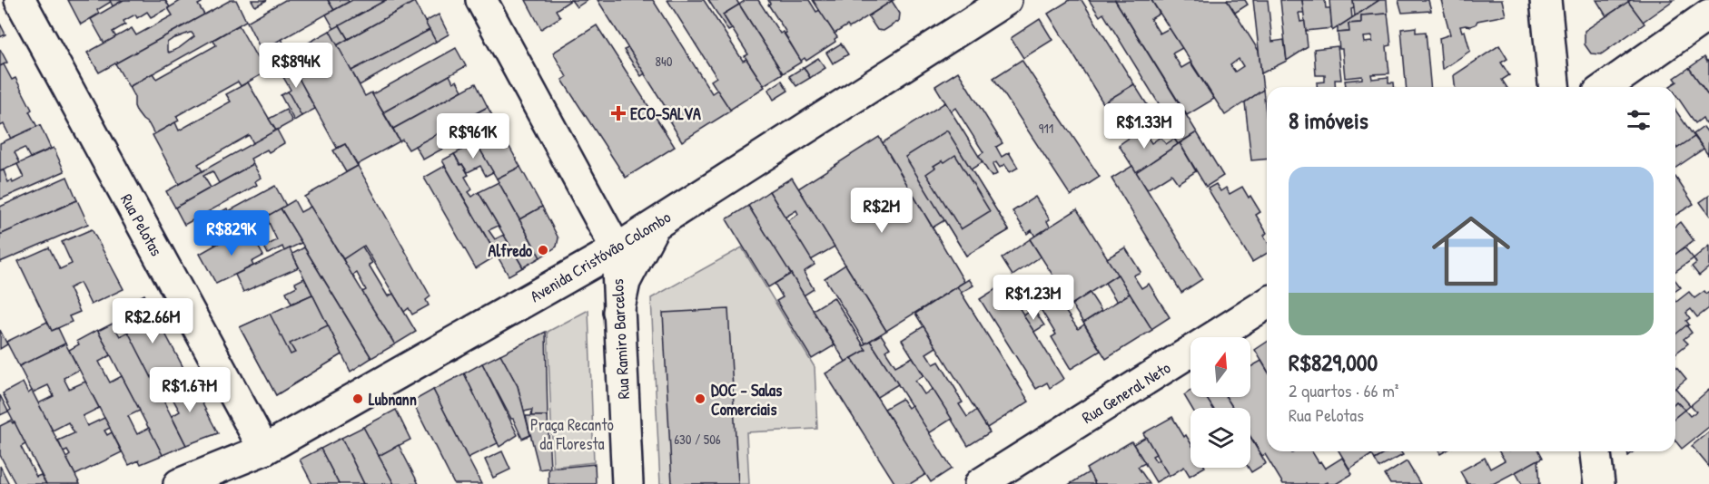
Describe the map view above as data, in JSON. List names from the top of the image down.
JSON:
{
  "streets": {
    "street": [
      "Rua Pelotas",
      "Avenida Cristóvão Colombo",
      "Rua Ramiro Barcelos",
      "Rua General Neto"
    ]
  },
  "crossings": [
    ["Rua Pelotas", "Avenida Cristóvão Colombo"],
    ["Avenida Cristóvão Colombo", "Rua Ramiro Barcelos"]
  ],
  "parks": ["Praça Recanto da Floresta"],
  "places": {
    "health": ["ECO-SALVA"],
    "other": ["Alfredo", "Lubnann", "DOC - Salas Comerciais"]
  },
  "house_numbers": ["840", "911", "630 / 506"],
  "north": "top",
  "page": {
    "price": [
      "R$894K",
      "R$1.33M",
      "R$961K",
      "R$2M",
      "R$829K",
      "R$1.23M",
      "R$2.66M",
      "R$1.67M"
    ],
    "heading": "8 imóveis",
    "list": [
      {
        "name": "R$829,000",
        "note": "2 quartos · 66 m² · Rua Pelotas"
      }
    ]
  }
}
